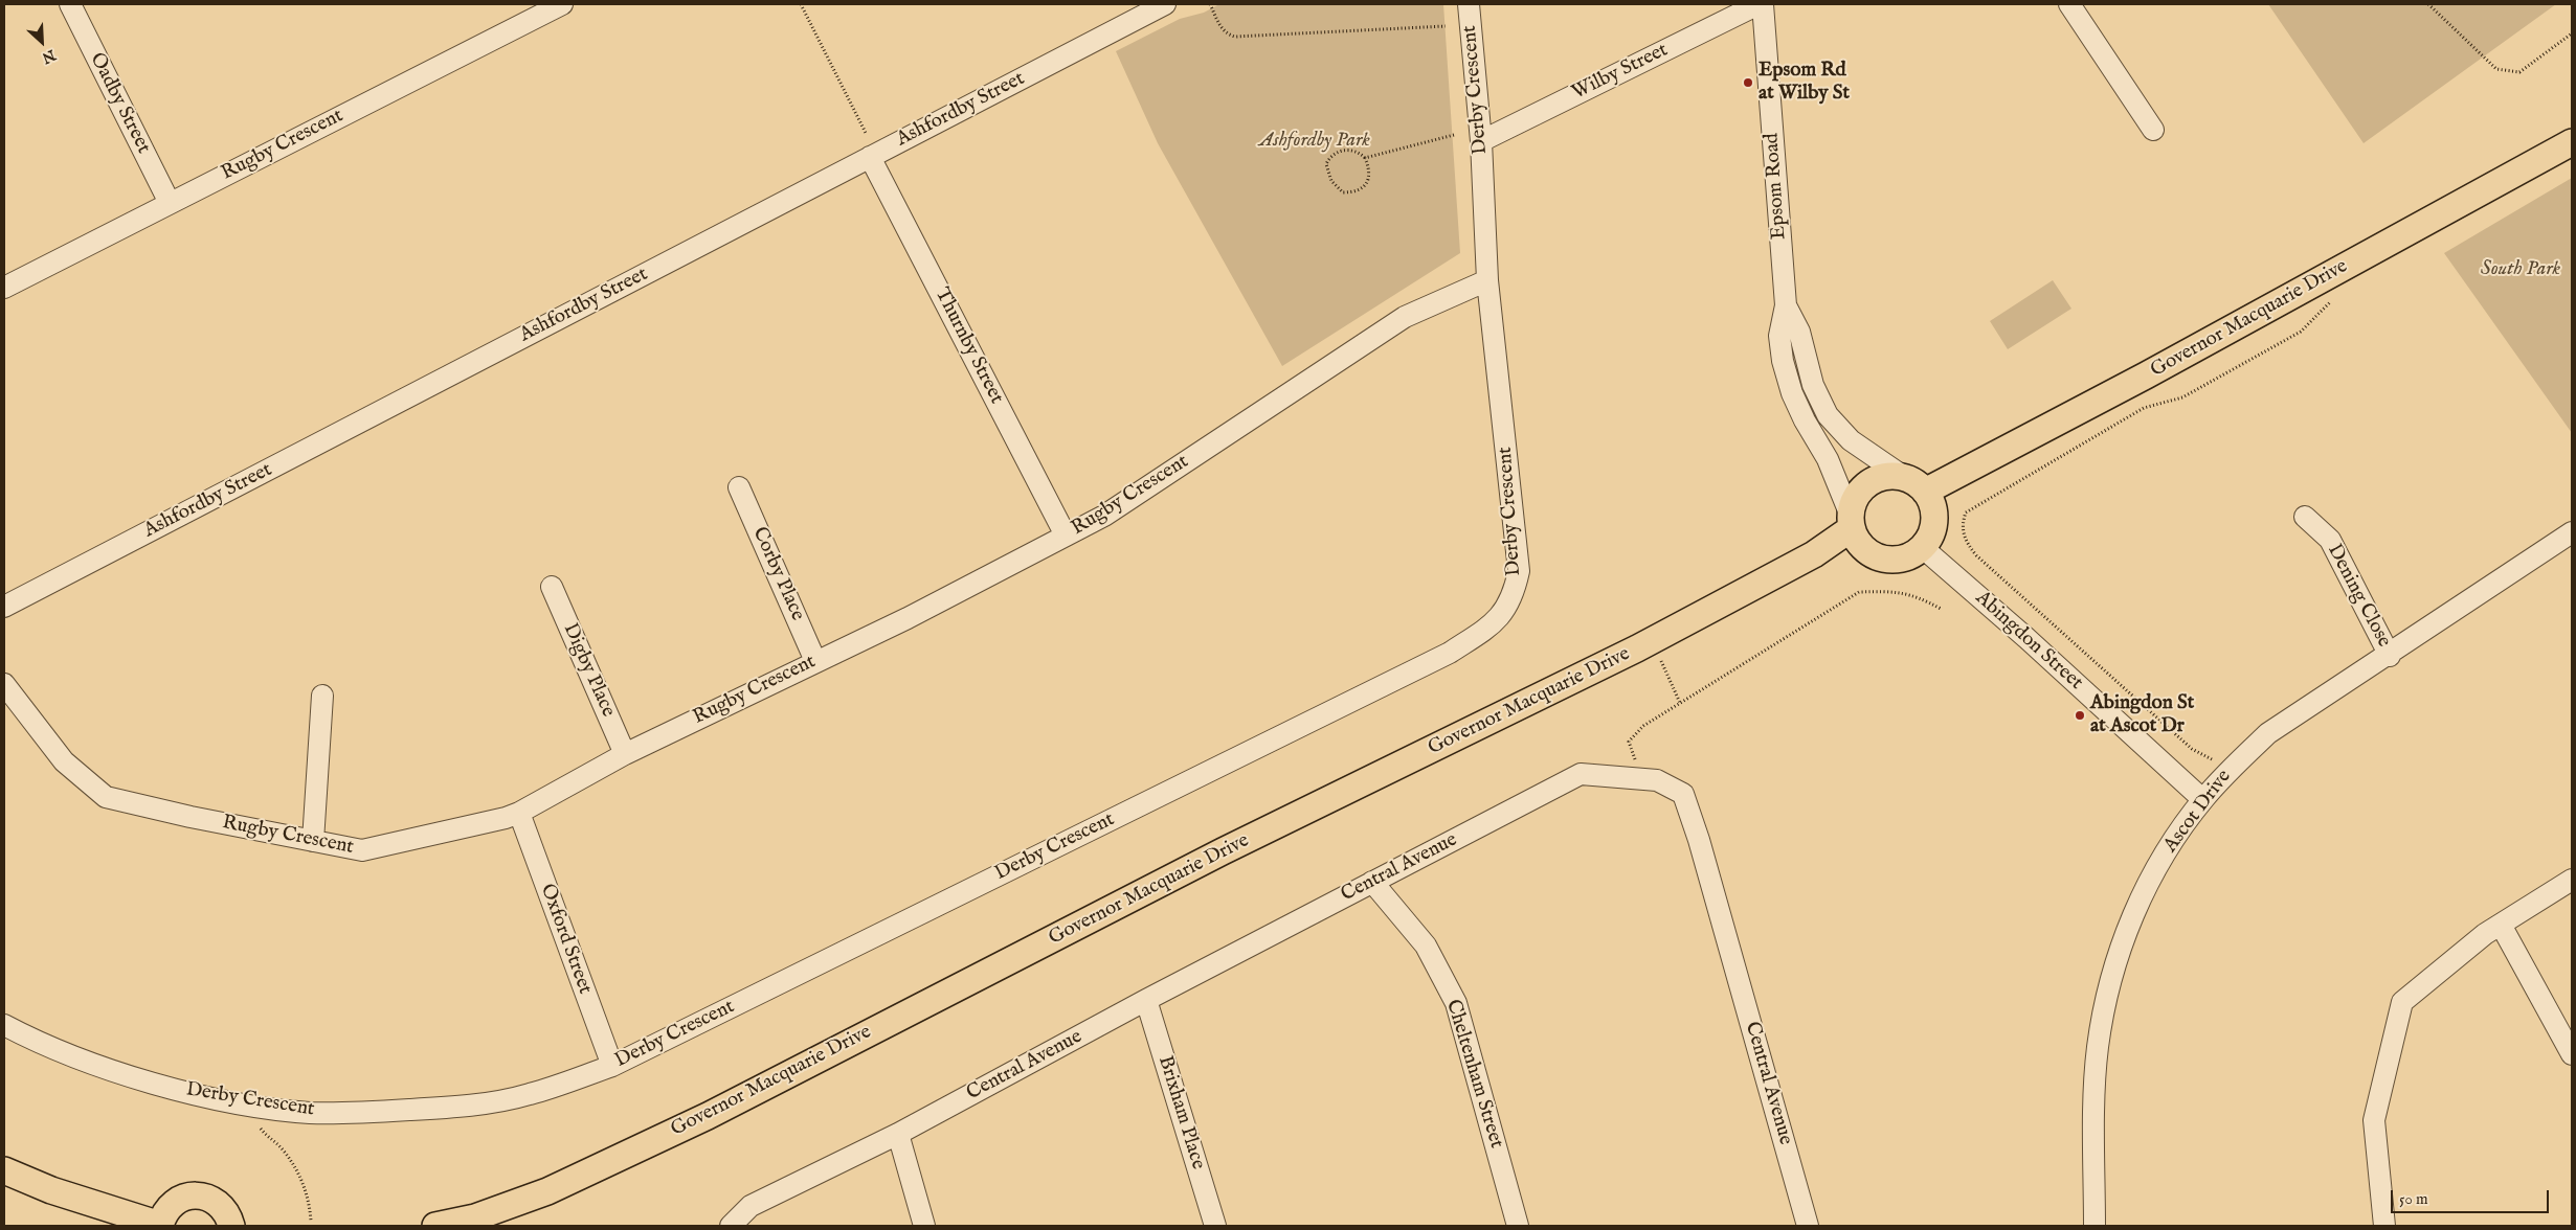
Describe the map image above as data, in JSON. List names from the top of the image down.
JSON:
{
  "streets": {
    "main road": ["Governor Macquarie Drive"],
    "street": [
      "Wilby Street",
      "Derby Crescent",
      "Oadby Street",
      "Ashfordby Street",
      "Rugby Crescent",
      "Epsom Road",
      "Thurnby Street",
      "Corby Place",
      "Dening Close",
      "Abingdon Street",
      "Digby Place",
      "Ascot Drive",
      "Central Avenue",
      "Oxford Street",
      "Cheltenham Street",
      "Brixham Place"
    ]
  },
  "crossings": [
    ["Wilby Street", "Derby Crescent"],
    ["Derby Crescent", "Rugby Crescent"],
    ["Derby Crescent", "Oxford Street"],
    ["Oadby Street", "Rugby Crescent"],
    ["Ashfordby Street", "Thurnby Street"],
    ["Rugby Crescent", "Thurnby Street"],
    ["Rugby Crescent", "Corby Place"],
    ["Rugby Crescent", "Digby Place"],
    ["Rugby Crescent", "Oxford Street"],
    ["Epsom Road", "Governor Macquarie Drive"],
    ["Epsom Road", "Abingdon Street"],
    ["Governor Macquarie Drive", "Abingdon Street"],
    ["Dening Close", "Ascot Drive"],
    ["Abingdon Street", "Ascot Drive"],
    ["Central Avenue", "Cheltenham Street"],
    ["Central Avenue", "Brixham Place"]
  ],
  "parks": ["Ashfordby Park", "South Park"],
  "places": ["Epsom Rd at Wilby St", "Abingdon St at Ascot Dr"],
  "scale_bar": "50 m",
  "north": "bottom right"
}
